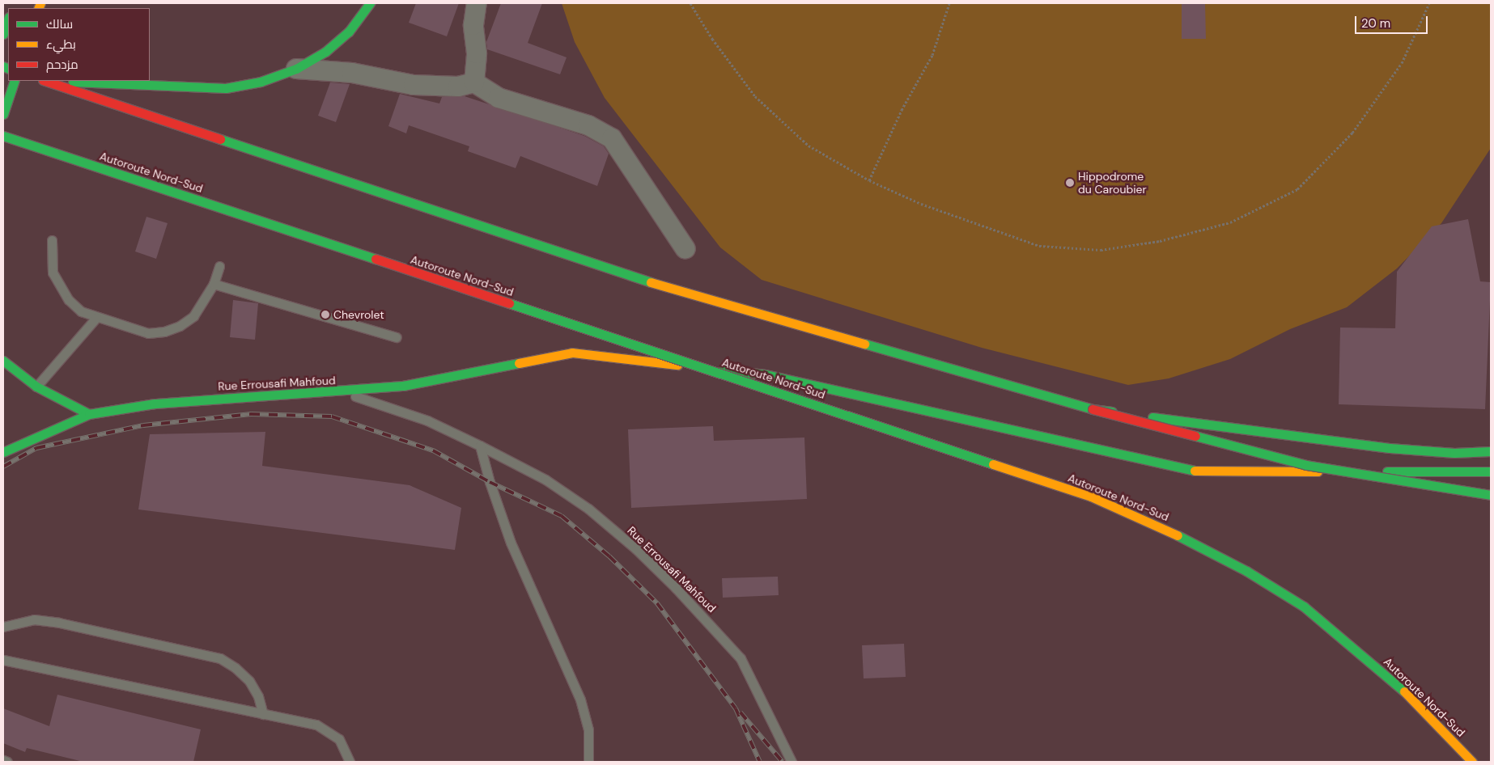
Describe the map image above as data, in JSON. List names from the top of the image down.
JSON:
{
  "streets": {
    "main road": ["Autoroute Nord-Sud", "Rue Errousafi Mahfoud"]
  },
  "places": ["Hippodrome du Caroubier", "Chevrolet"],
  "legend": ["سالك", "بطيء", "مزدحم"],
  "scale_bar": "20 m"
}
